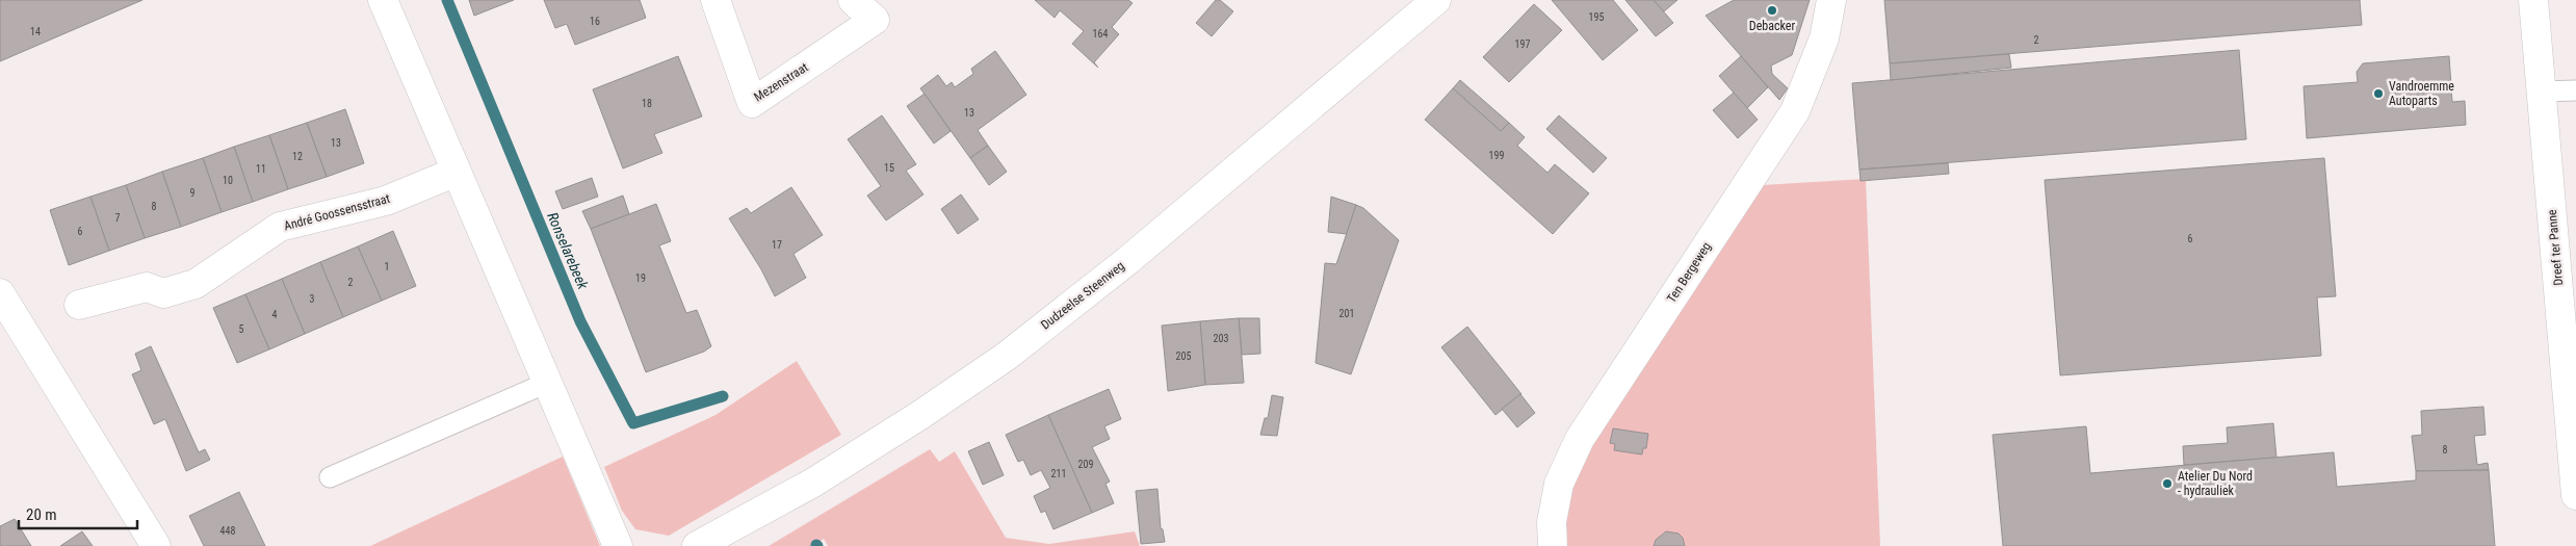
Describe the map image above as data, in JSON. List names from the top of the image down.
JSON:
{
  "streets": {
    "street": [
      "Mezenstraat",
      "André Goossensstraat",
      "Dreef ter Panne",
      "Ten Bergeweg",
      "Dudzeelse Steenweg"
    ]
  },
  "water": ["Ronselarebeek"],
  "places": ["Debacker", "Vandroemme Autoparts", "Atelier Du Nord - hydrauliek"],
  "house_numbers": [
    "195",
    "16",
    "14",
    "164",
    "2",
    "197",
    "18",
    "13",
    "13",
    "199",
    "12",
    "15",
    "11",
    "10",
    "9",
    "8",
    "7",
    "6",
    "6",
    "17",
    "1",
    "19",
    "2",
    "3",
    "201",
    "4",
    "5",
    "203",
    "205",
    "8",
    "209",
    "211",
    "448"
  ],
  "scale_bar": "20 m"
}
